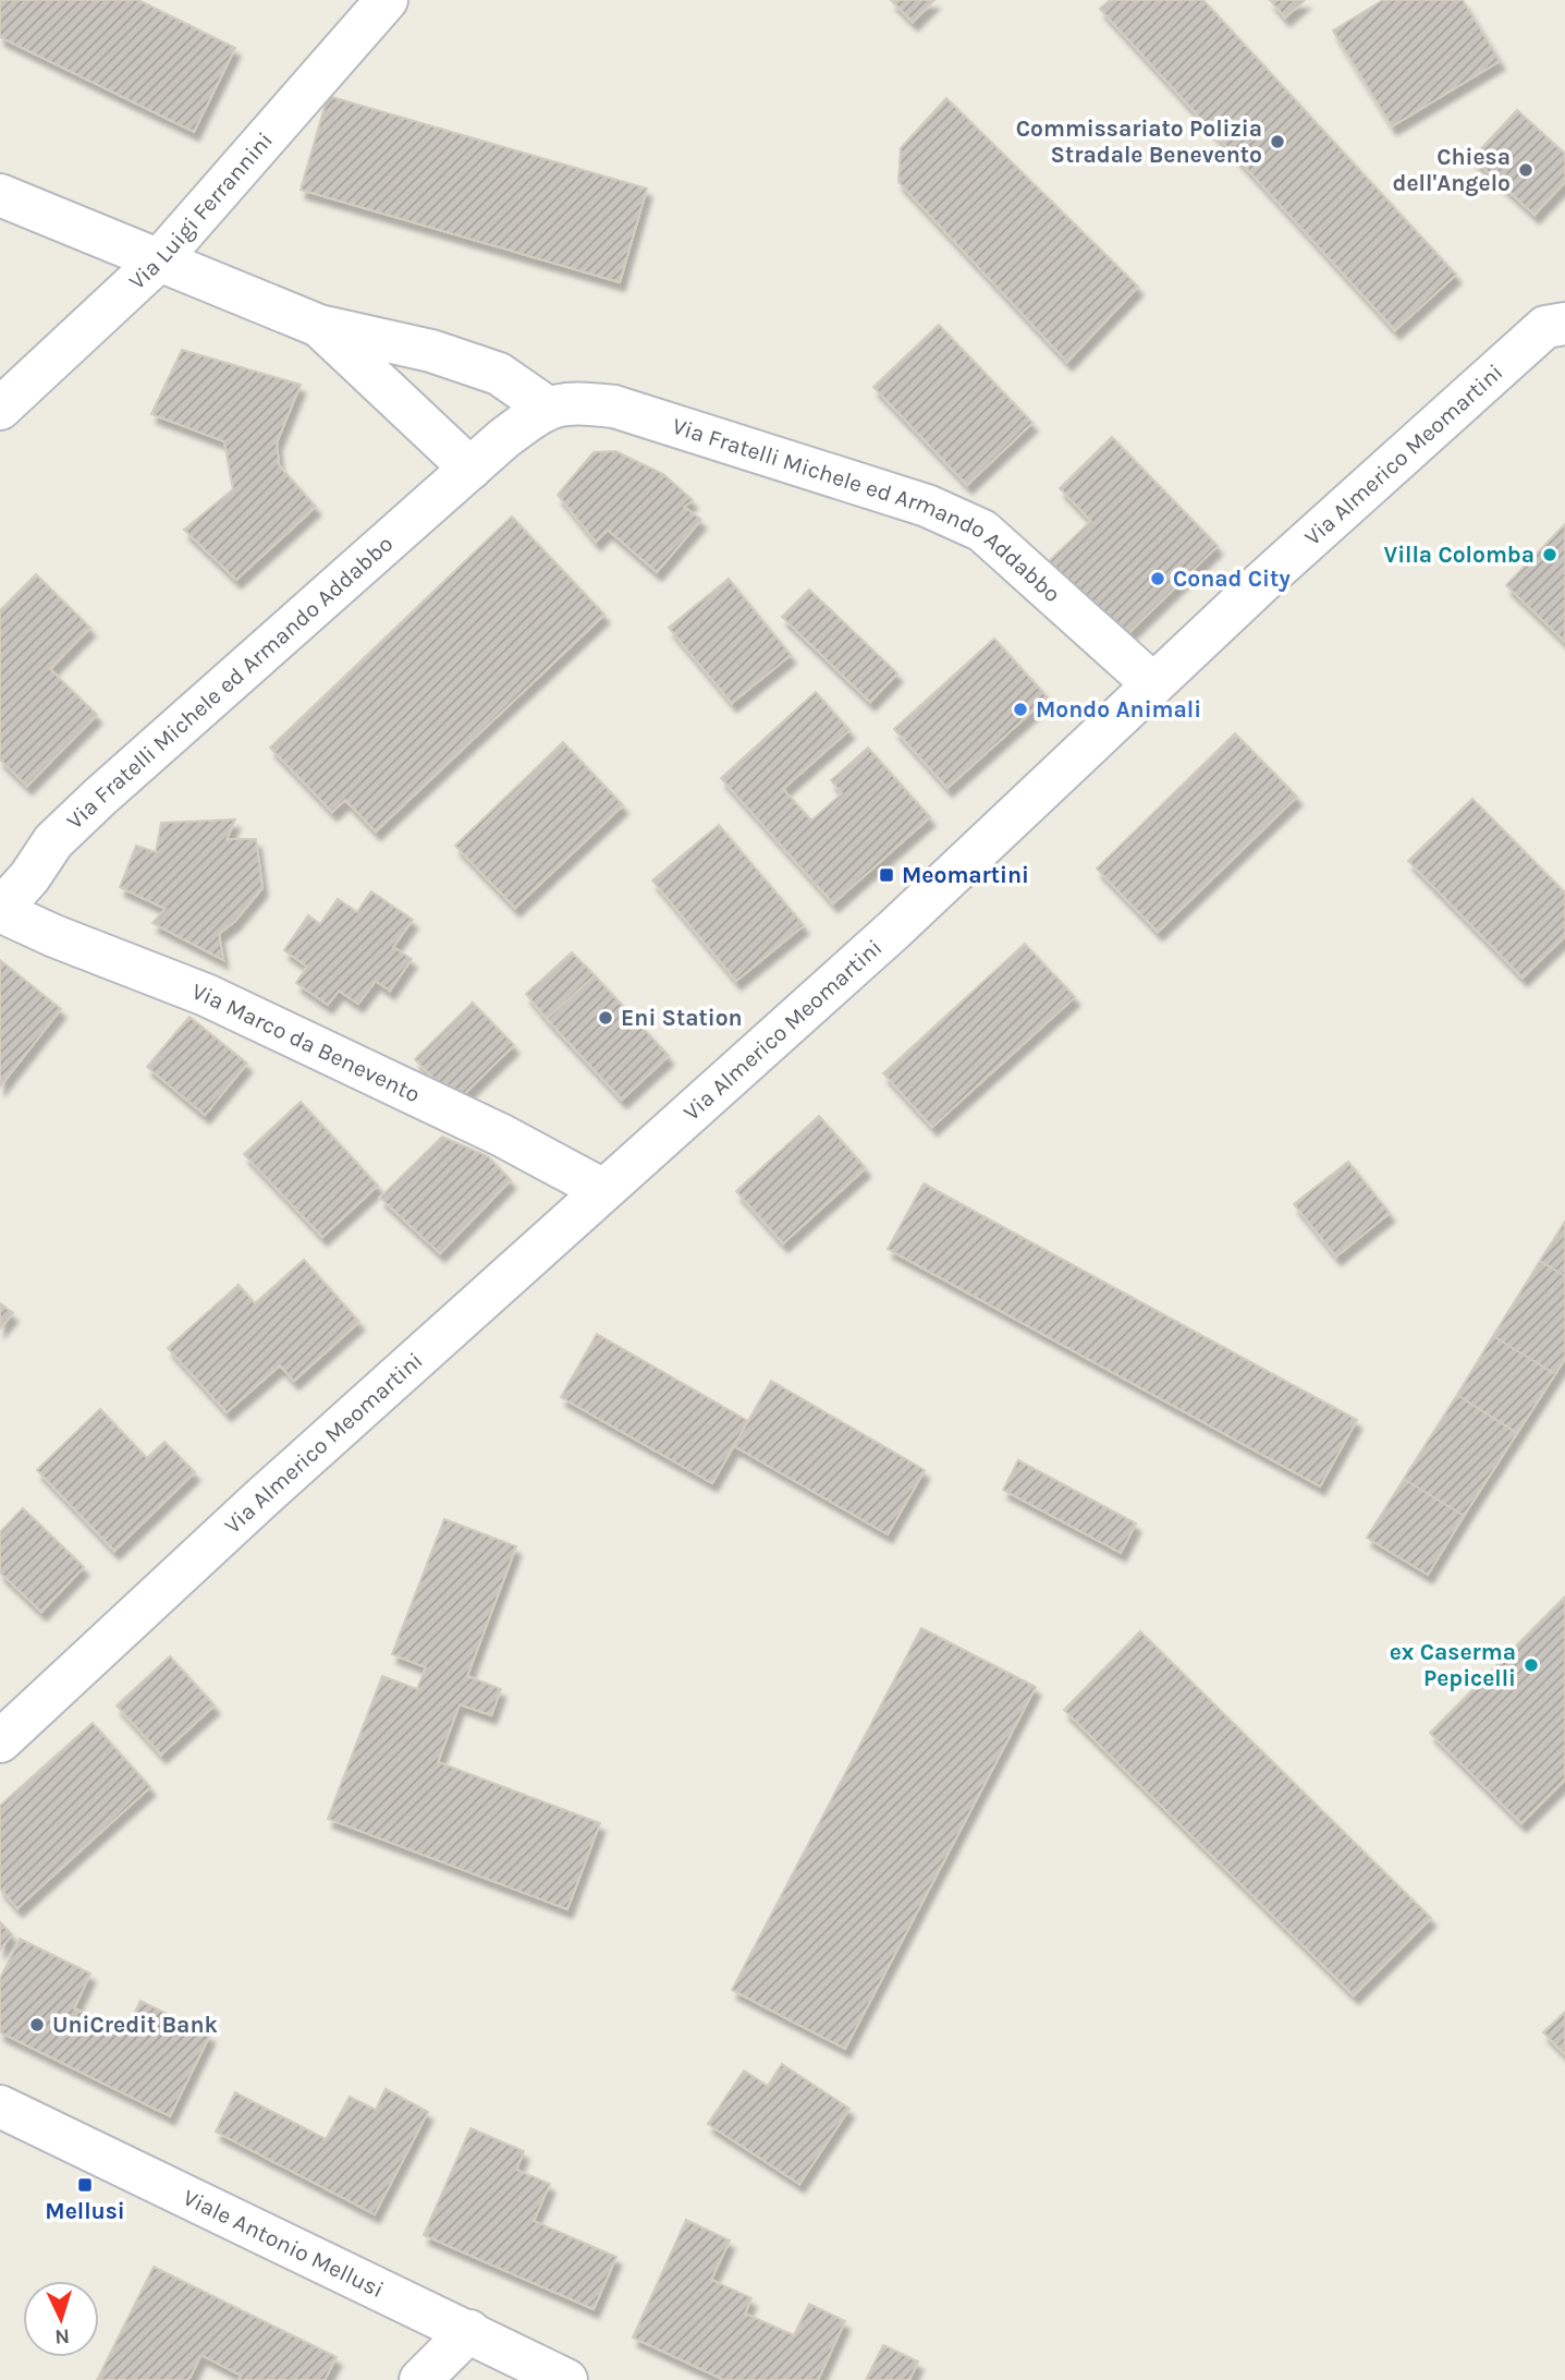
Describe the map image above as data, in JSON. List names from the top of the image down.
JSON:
{
  "streets": {
    "street": [
      "Via Luigi Ferrannini",
      "Via Almerico Meomartini",
      "Via Fratelli Michele ed Armando Addabbo",
      "Via Marco da Benevento",
      "Viale Antonio Mellusi"
    ]
  },
  "crossings": [
    ["Via Almerico Meomartini", "Via Fratelli Michele ed Armando Addabbo"],
    ["Via Almerico Meomartini", "Via Marco da Benevento"],
    ["Via Fratelli Michele ed Armando Addabbo", "Via Marco da Benevento"]
  ],
  "places": {
    "other": [
      "Commissariato Polizia Stradale Benevento",
      "Chiesa dell'Angelo",
      "Villa Colomba",
      "Conad City",
      "Mondo Animali",
      "Eni Station",
      "ex Caserma Pepicelli",
      "UniCredit Bank"
    ],
    "transit": ["Meomartini", "Mellusi"]
  },
  "north": "bottom"
}
